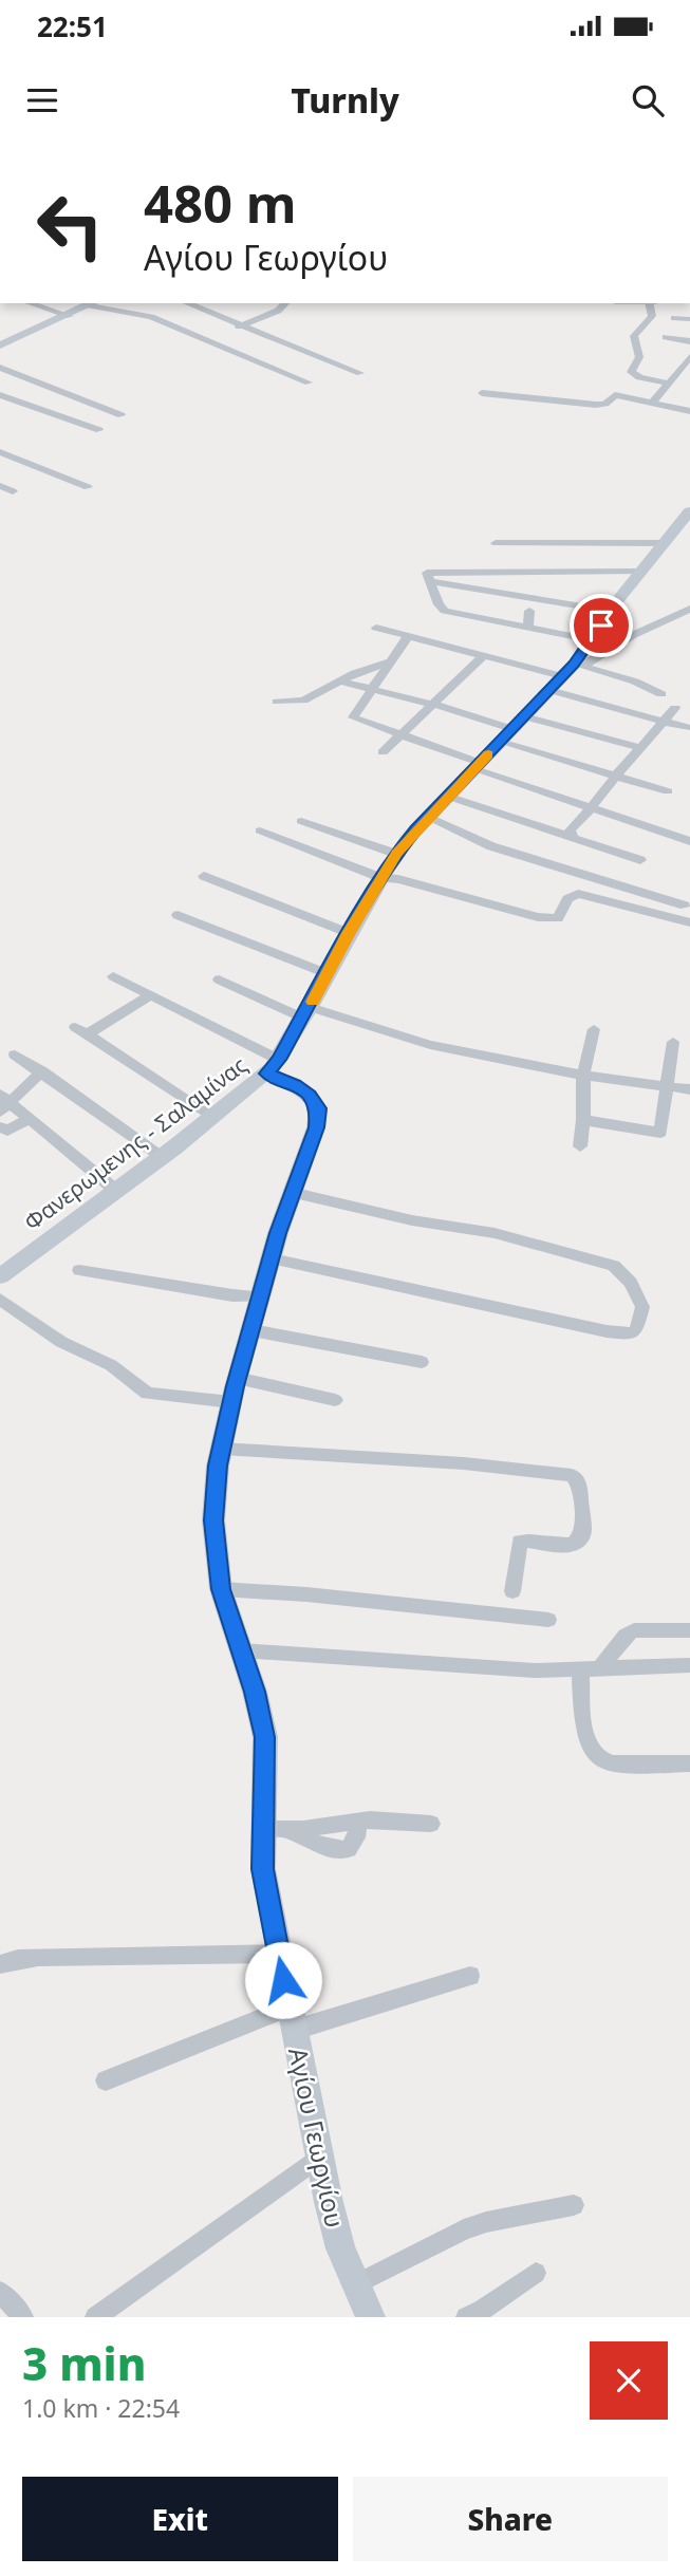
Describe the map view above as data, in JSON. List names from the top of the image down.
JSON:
{
  "streets": {
    "main road": ["Φανερωμενης - Σαλαμίνας", "Αγίου Γεωργίου"]
  },
  "crossings": [
    ["Φανερωμενης - Σαλαμίνας", "Αγίου Γεωργίου"]
  ],
  "page": {
    "status": "22:51",
    "header": "Turnly",
    "turn": ["480 m", "Αγίου Γεωργίου"],
    "heading": ["3 min", "1.0 km · 22:54"],
    "buttons": ["Exit", "Share"]
  }
}
